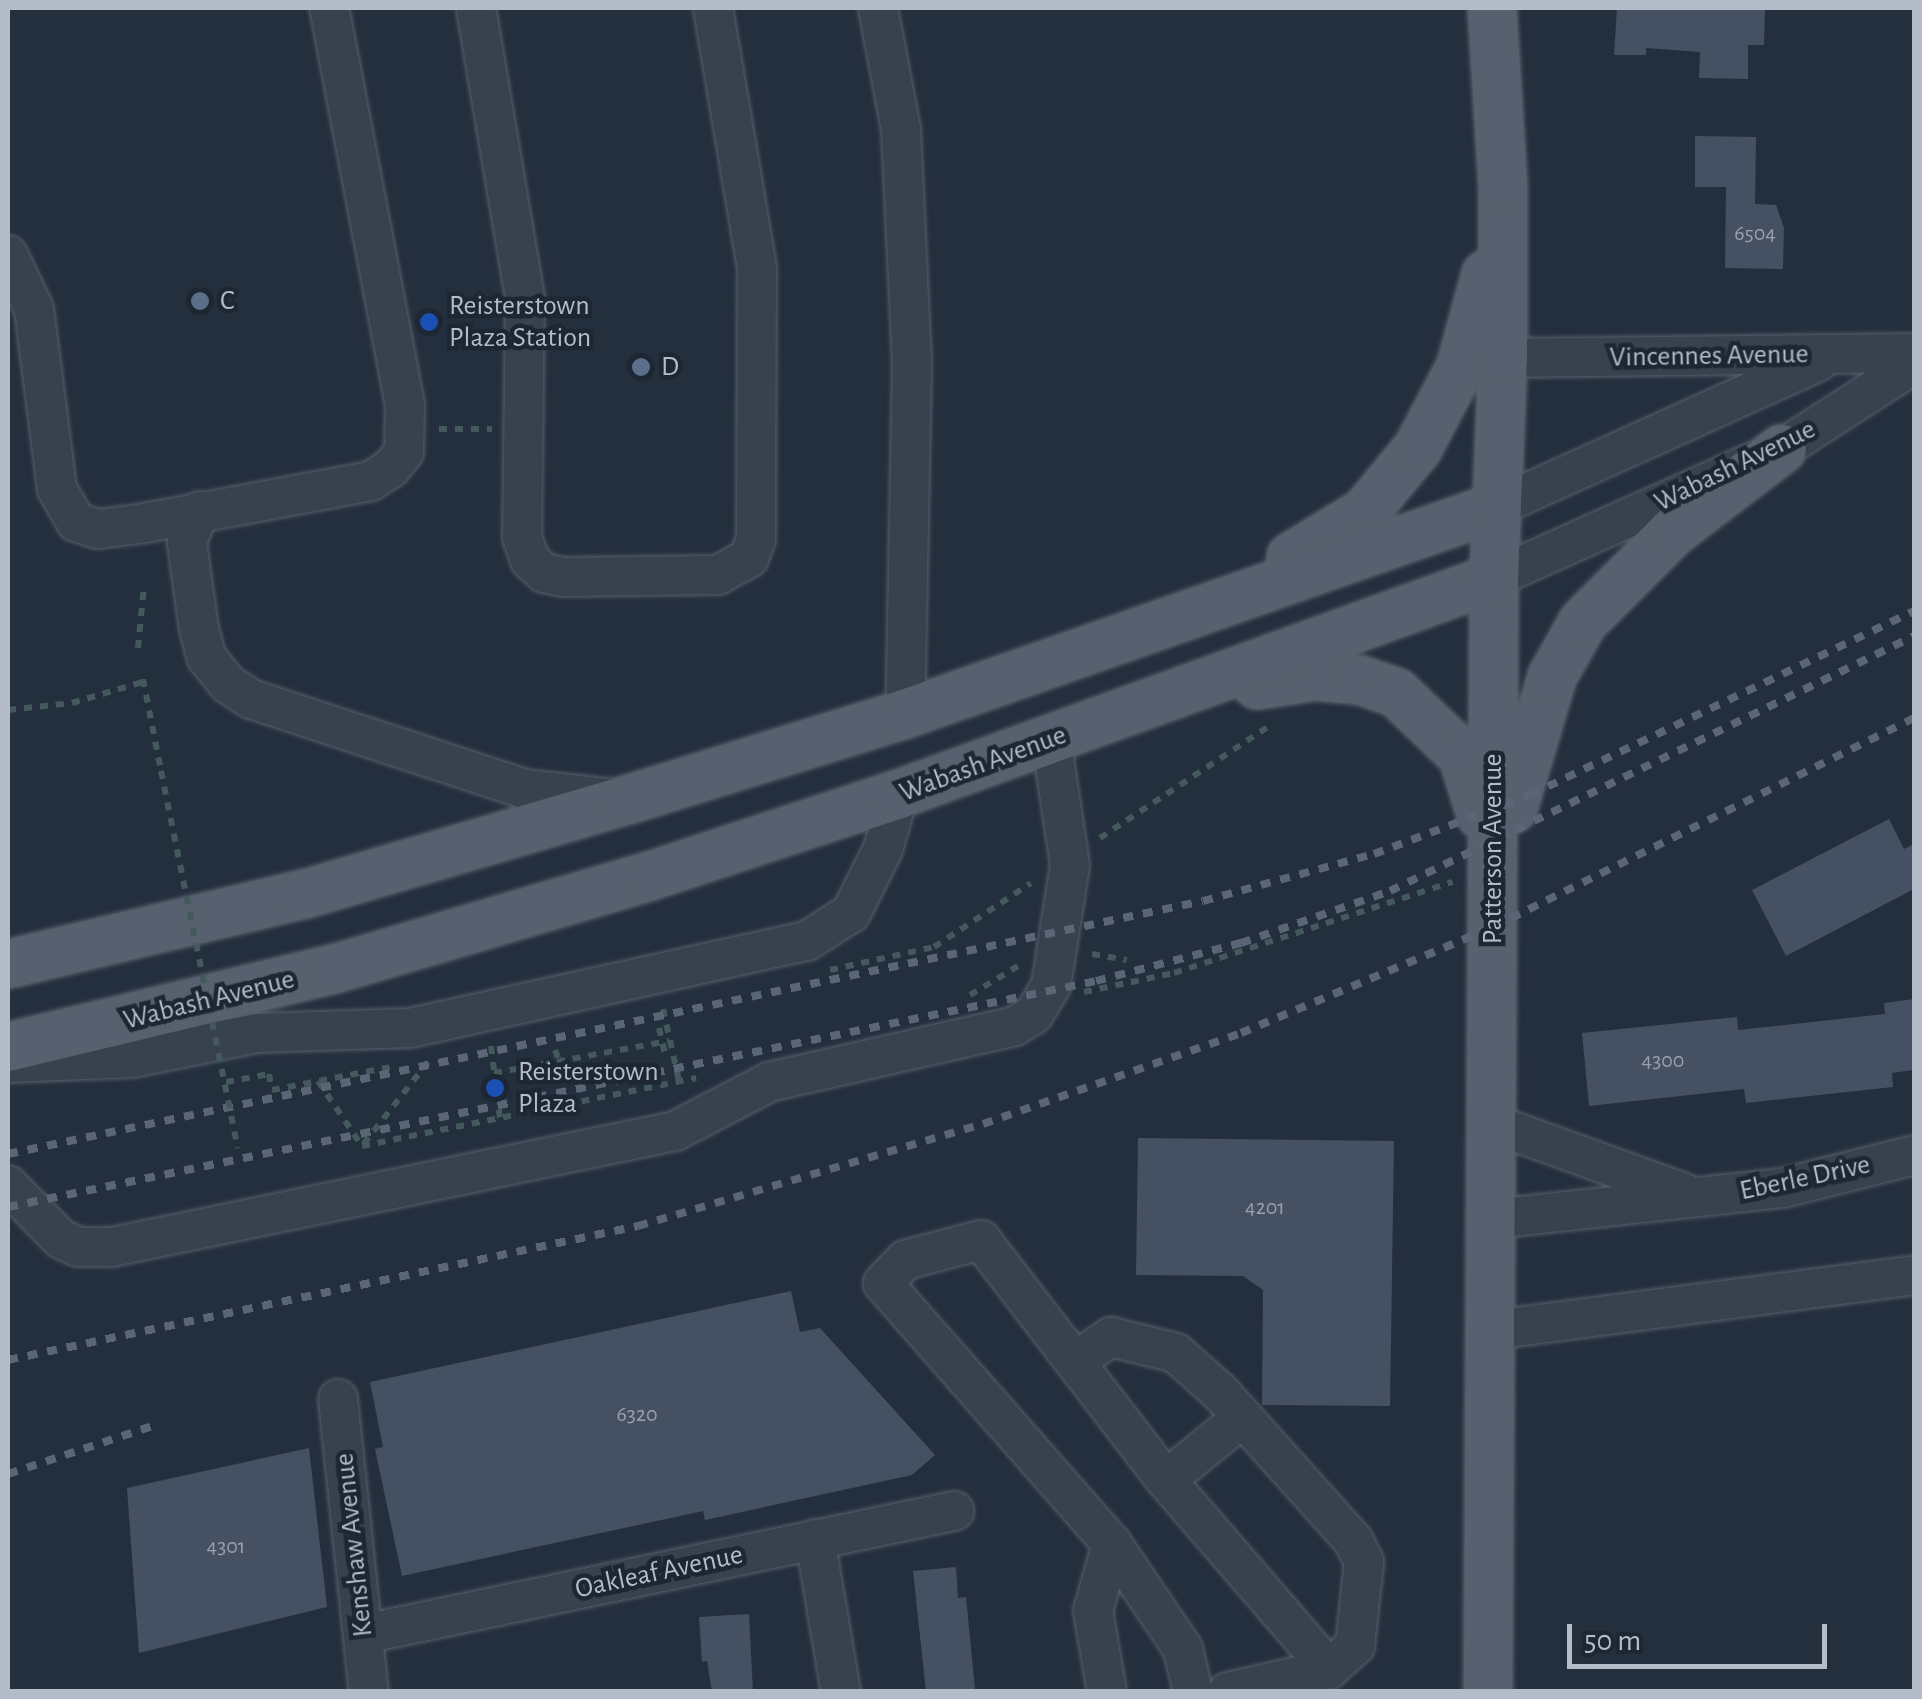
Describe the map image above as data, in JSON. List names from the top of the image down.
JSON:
{
  "streets": {
    "main road": ["Wabash Avenue", "Patterson Avenue"],
    "street": [
      "Vincennes Avenue",
      "Eberle Drive",
      "Kenshaw Avenue",
      "Oakleaf Avenue"
    ]
  },
  "crossings": [
    ["Vincennes Avenue", "Patterson Avenue"],
    ["Wabash Avenue", "Patterson Avenue"],
    ["Patterson Avenue", "Eberle Drive"],
    ["Kenshaw Avenue", "Oakleaf Avenue"]
  ],
  "places": [
    "C",
    "Reisterstown Plaza Station",
    "D",
    "Reisterstown Plaza"
  ],
  "house_numbers": [
    "6504",
    "4300",
    "4201",
    "6320",
    "4301"
  ],
  "scale_bar": "50 m"
}
